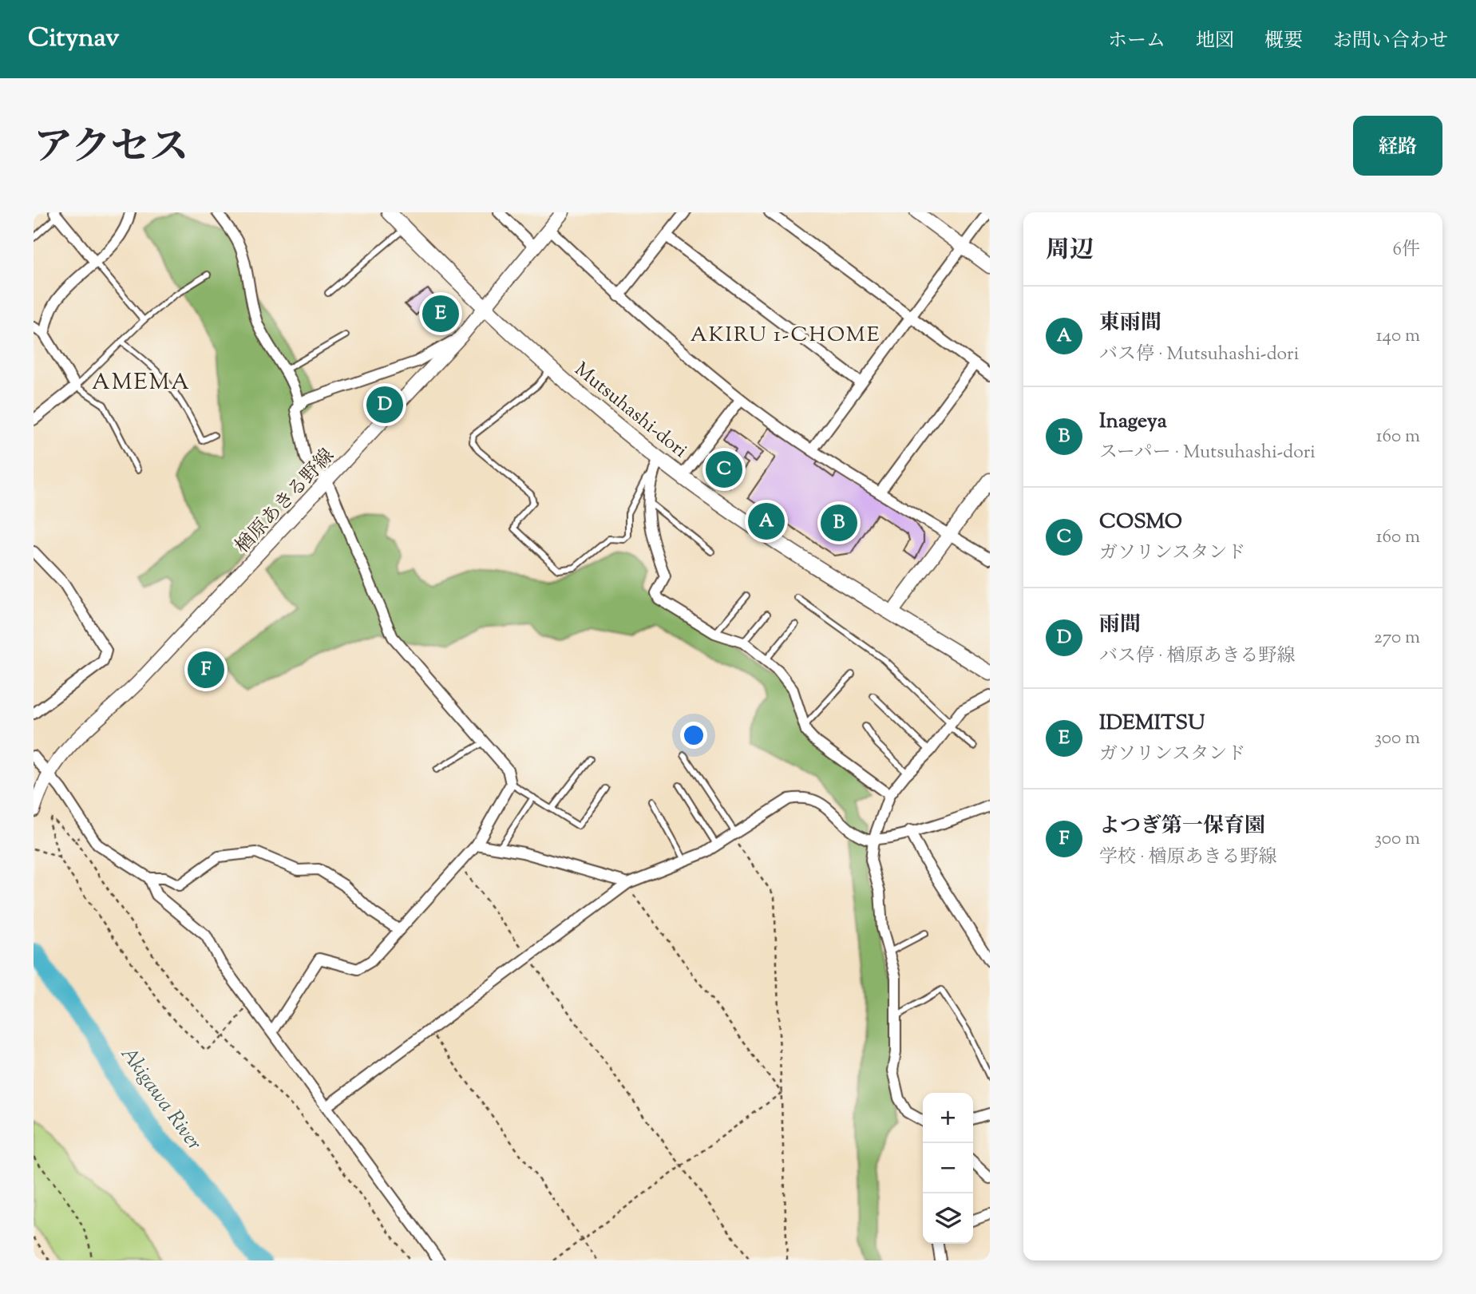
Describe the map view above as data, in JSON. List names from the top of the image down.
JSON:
{
  "streets": {
    "main road": ["Mutsuhashi-dori", "楢原あきる野線"]
  },
  "crossings": [
    ["Mutsuhashi-dori", "楢原あきる野線"]
  ],
  "districts": ["AKIRU 1-CHOME", "AMEMA"],
  "water": ["Akigawa River"],
  "page": {
    "header": "Citynav",
    "nav": [
      "ホーム",
      "地図",
      "概要",
      "お問い合わせ"
    ],
    "title": "アクセス",
    "buttons": "経路",
    "heading": ["周辺", "6件"],
    "list": [
      {
        "mark": "A",
        "name": "東雨間",
        "note": "バス停 · Mutsuhashi-dori",
        "value": "140 m"
      },
      {
        "mark": "B",
        "name": "Inageya",
        "note": "スーパー · Mutsuhashi-dori",
        "value": "160 m"
      },
      {
        "mark": "C",
        "name": "COSMO",
        "note": "ガソリンスタンド",
        "value": "160 m"
      },
      {
        "mark": "D",
        "name": "雨間",
        "note": "バス停 · 楢原あきる野線",
        "value": "270 m"
      },
      {
        "mark": "E",
        "name": "IDEMITSU",
        "note": "ガソリンスタンド",
        "value": "300 m"
      },
      {
        "mark": "F",
        "name": "よつぎ第一保育園",
        "note": "学校 · 楢原あきる野線",
        "value": "300 m"
      }
    ],
    "pins": [
      "E",
      "D",
      "C",
      "A",
      "B",
      "F"
    ],
    "map_buttons": ["+", "−"]
  }
}
